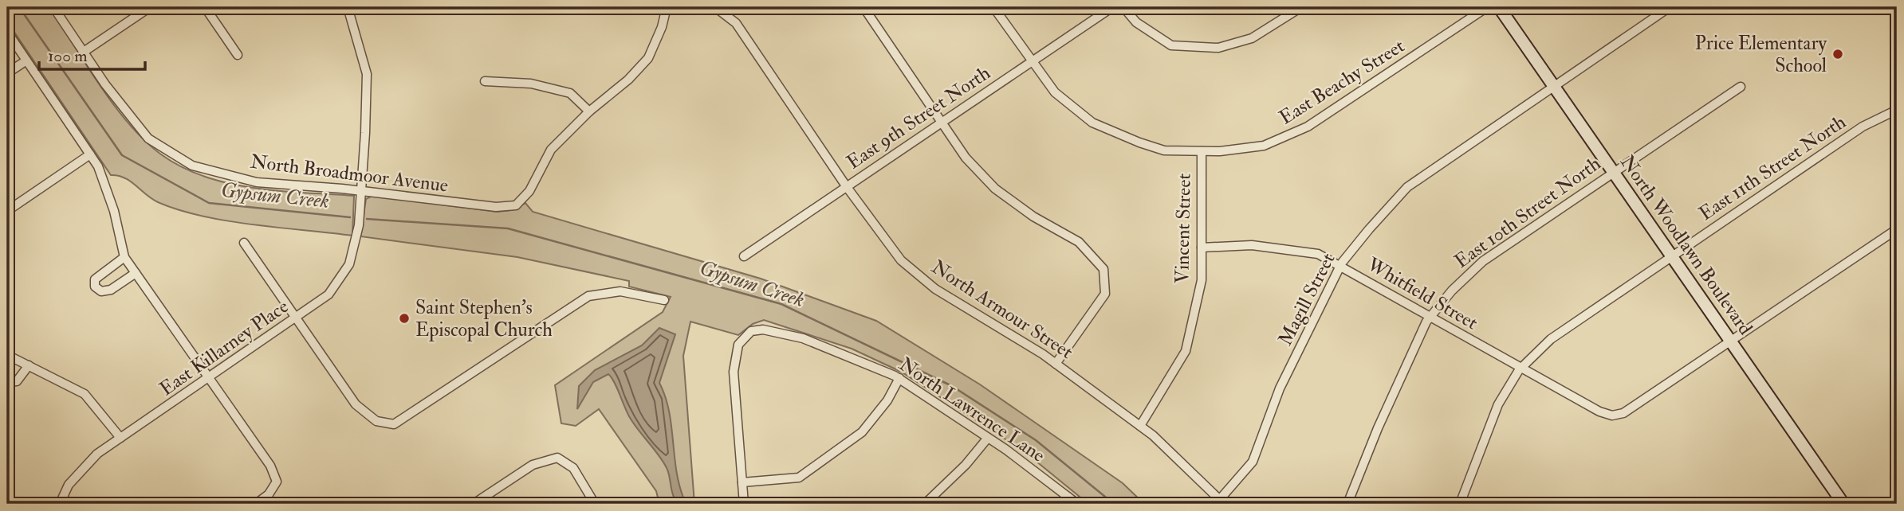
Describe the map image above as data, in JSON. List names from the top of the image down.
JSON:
{
  "streets": {
    "main road": ["North Woodlawn Boulevard"],
    "street": [
      "East Beachy Street",
      "East 9th Street North",
      "East 11th Street North",
      "North Broadmoor Avenue",
      "East 10th Street North",
      "Vincent Street",
      "Whitfield Street",
      "Magill Street",
      "North Armour Street",
      "East Killarney Place",
      "North Lawrence Lane"
    ]
  },
  "crossings": [
    ["East Beachy Street", "East 9th Street North"],
    ["East Beachy Street", "Vincent Street"],
    ["East 9th Street North", "North Armour Street"],
    ["East 11th Street North", "North Woodlawn Boulevard"],
    ["East 11th Street North", "Whitfield Street"],
    ["North Broadmoor Avenue", "East Killarney Place"],
    ["East 10th Street North", "North Woodlawn Boulevard"],
    ["East 10th Street North", "Whitfield Street"],
    ["Vincent Street", "Whitfield Street"],
    ["Vincent Street", "North Armour Street"],
    ["North Woodlawn Boulevard", "Whitfield Street"],
    ["North Woodlawn Boulevard", "Magill Street"],
    ["Whitfield Street", "Magill Street"],
    ["Magill Street", "North Armour Street"]
  ],
  "water": ["Gypsum Creek"],
  "places": ["Price Elementary School", "Saint Stephen's Episcopal Church"],
  "scale_bar": "100 m"
}
